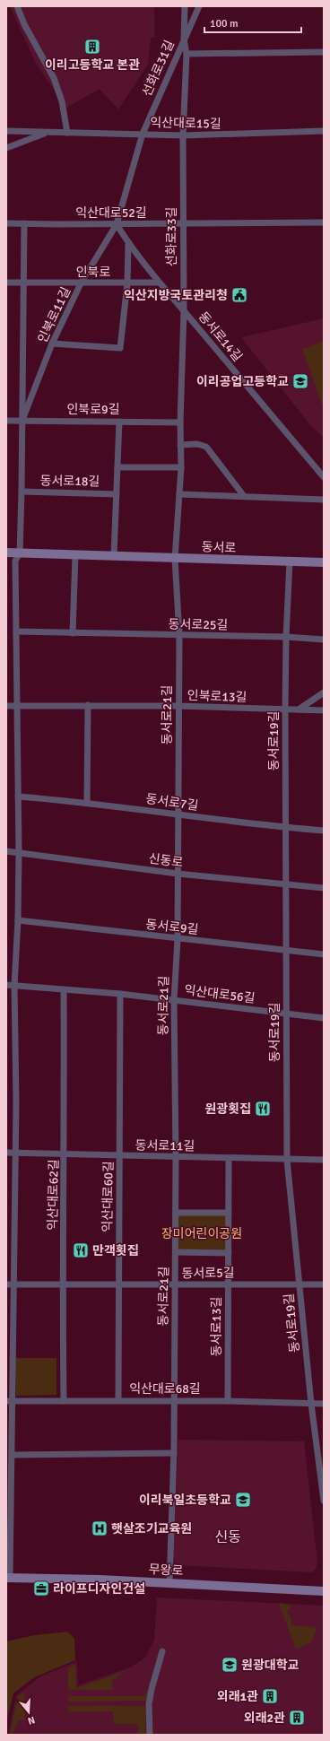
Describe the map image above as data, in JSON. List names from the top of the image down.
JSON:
{
  "streets": {
    "street": [
      "선화로31길",
      "익산대로15길",
      "익산대로52길",
      "선화로33길",
      "인북로",
      "인북로11길",
      "동서로14길",
      "인북로9길",
      "동서로18길",
      "동서로",
      "동서로25길",
      "인북로13길",
      "동서로21길",
      "동서로19길",
      "동서로7길",
      "신동로",
      "동서로9길",
      "익산대로56길",
      "동서로11길",
      "익산대로62길",
      "익산대로60길",
      "동서로5길",
      "동서로13길",
      "익산대로68길",
      "무왕로"
    ]
  },
  "crossings": [
    ["선화로31길", "익산대로15길"],
    ["선화로31길", "익산대로52길"],
    ["선화로31길", "선화로33길"],
    ["선화로31길", "인북로11길"],
    ["선화로31길", "동서로14길"],
    ["익산대로15길", "선화로33길"],
    ["익산대로52길", "선화로33길"],
    ["익산대로52길", "인북로11길"],
    ["익산대로52길", "동서로14길"],
    ["익산대로52길", "동서로18길"],
    ["선화로33길", "동서로14길"],
    ["선화로33길", "인북로9길"],
    ["선화로33길", "동서로"],
    ["선화로33길", "동서로21길"],
    ["인북로", "인북로11길"],
    ["인북로", "동서로14길"],
    ["인북로", "동서로18길"],
    ["인북로11길", "동서로14길"],
    ["인북로11길", "인북로9길"],
    ["인북로11길", "동서로18길"],
    ["인북로9길", "동서로18길"],
    ["동서로18길", "동서로"],
    ["동서로18길", "동서로25길"],
    ["동서로18길", "인북로13길"],
    ["동서로18길", "동서로7길"],
    ["동서로18길", "신동로"],
    ["동서로18길", "동서로9길"],
    ["동서로18길", "익산대로56길"],
    ["동서로18길", "동서로11길"],
    ["동서로18길", "동서로5길"],
    ["동서로18길", "익산대로68길"],
    ["동서로18길", "무왕로"],
    ["동서로", "동서로21길"],
    ["동서로", "동서로19길"],
    ["동서로25길", "동서로21길"],
    ["동서로25길", "동서로19길"],
    ["인북로13길", "동서로21길"],
    ["인북로13길", "동서로19길"],
    ["동서로21길", "동서로7길"],
    ["동서로21길", "신동로"],
    ["동서로21길", "동서로9길"],
    ["동서로21길", "익산대로56길"],
    ["동서로21길", "동서로11길"],
    ["동서로21길", "동서로5길"],
    ["동서로21길", "익산대로68길"],
    ["동서로21길", "무왕로"],
    ["동서로19길", "동서로7길"],
    ["동서로19길", "신동로"],
    ["동서로19길", "동서로9길"],
    ["동서로19길", "익산대로56길"],
    ["동서로19길", "동서로11길"],
    ["동서로19길", "동서로5길"],
    ["동서로19길", "익산대로68길"],
    ["익산대로56길", "익산대로62길"],
    ["익산대로56길", "익산대로60길"],
    ["동서로11길", "익산대로62길"],
    ["동서로11길", "익산대로60길"],
    ["동서로11길", "동서로13길"],
    ["익산대로62길", "동서로5길"],
    ["익산대로62길", "익산대로68길"],
    ["익산대로60길", "동서로5길"],
    ["익산대로60길", "익산대로68길"],
    ["동서로5길", "동서로13길"],
    ["동서로13길", "익산대로68길"]
  ],
  "districts": ["신동"],
  "parks": ["장미어린이공원"],
  "places": {
    "building": ["이리고등학교 본관", "외래1관", "외래2관"],
    "public building": ["익산지방국토관리청"],
    "school or university": ["이리공업고등학교", "이리북일초등학교", "원광대학교"],
    "restaurant": ["원광횟집", "만객횟집"],
    "hospital": ["햇살조기교육원"],
    "office": ["라이프디자인건설"]
  },
  "scale_bar": "100 m",
  "north": "bottom"
}
